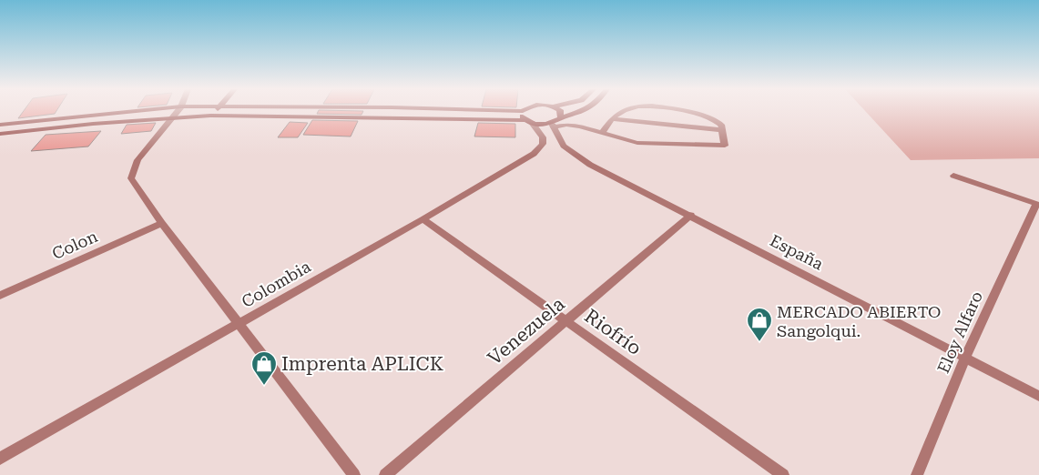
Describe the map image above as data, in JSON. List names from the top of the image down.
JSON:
{
  "streets": {
    "street": [
      "Colon",
      "España",
      "Colombia",
      "Venezuela",
      "Riofrío",
      "Eloy Alfaro"
    ]
  },
  "crossings": [
    ["España", "Venezuela"],
    ["España", "Eloy Alfaro"],
    ["Colombia", "Riofrío"],
    ["Venezuela", "Riofrío"]
  ],
  "places": {
    "shop": ["MERCADO ABIERTO Sangolqui.", "Imprenta APLICK"]
  }
}
